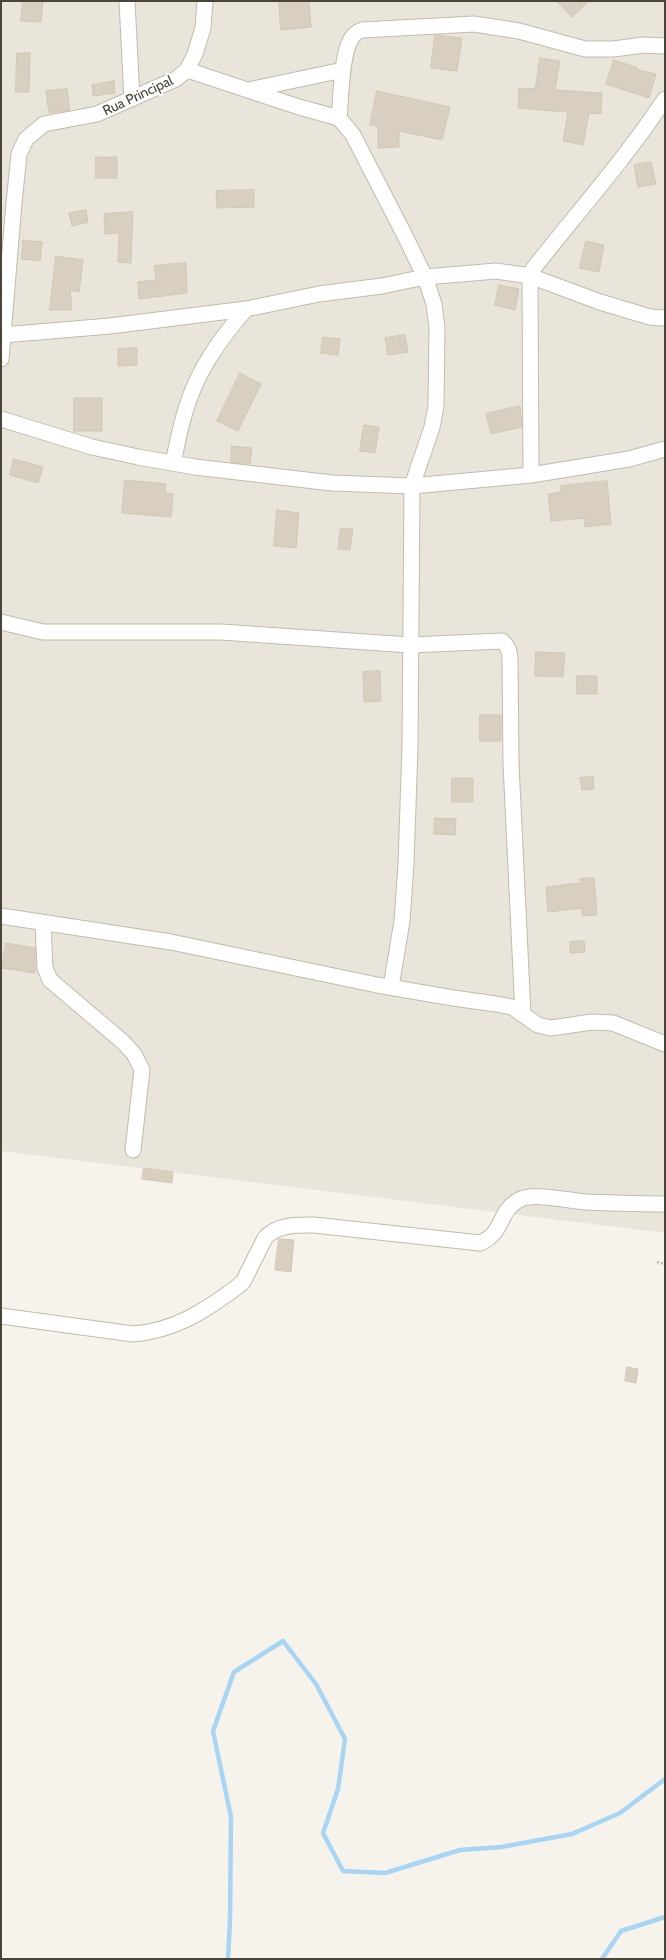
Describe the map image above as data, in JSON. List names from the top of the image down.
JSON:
{
  "streets": {
    "street": ["Rua Principal"]
  }
}
